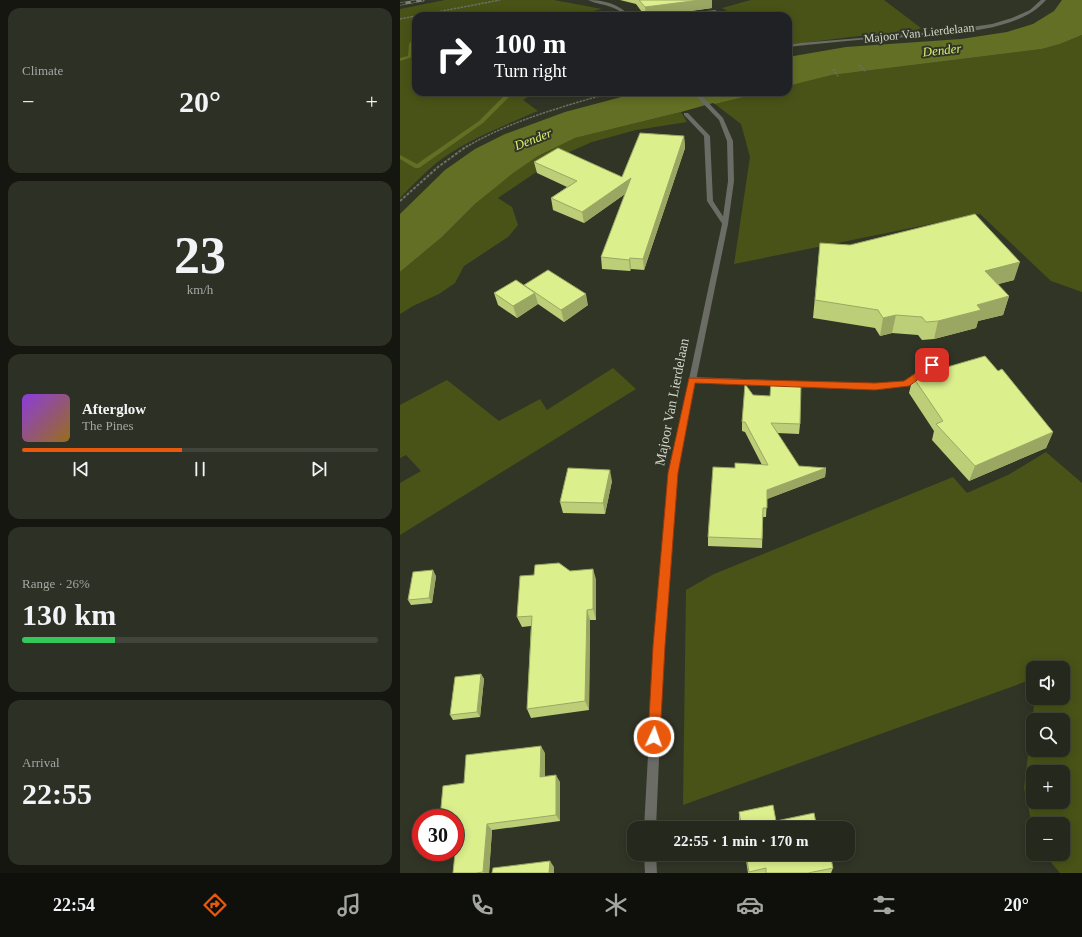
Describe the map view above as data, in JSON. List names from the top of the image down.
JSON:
{
  "streets": {
    "street": ["Majoor Van Lierdelaan"]
  },
  "water": ["Dender"],
  "page": {
    "tile": [
      "Climate",
      ["23", "km/h"],
      ["Range · 26%", "130 km"],
      ["Arrival", "22:55"]
    ],
    "turn": ["100 m", "Turn right"],
    "heat": ["−", "20°", "+"],
    "song": ["Afterglow", "The Pines"],
    "map_buttons": ["+", "−"],
    "limit": "30",
    "trip": "22:55 · 1 min · 170 m",
    "tabs": ["22:54", "20°"]
  }
}
